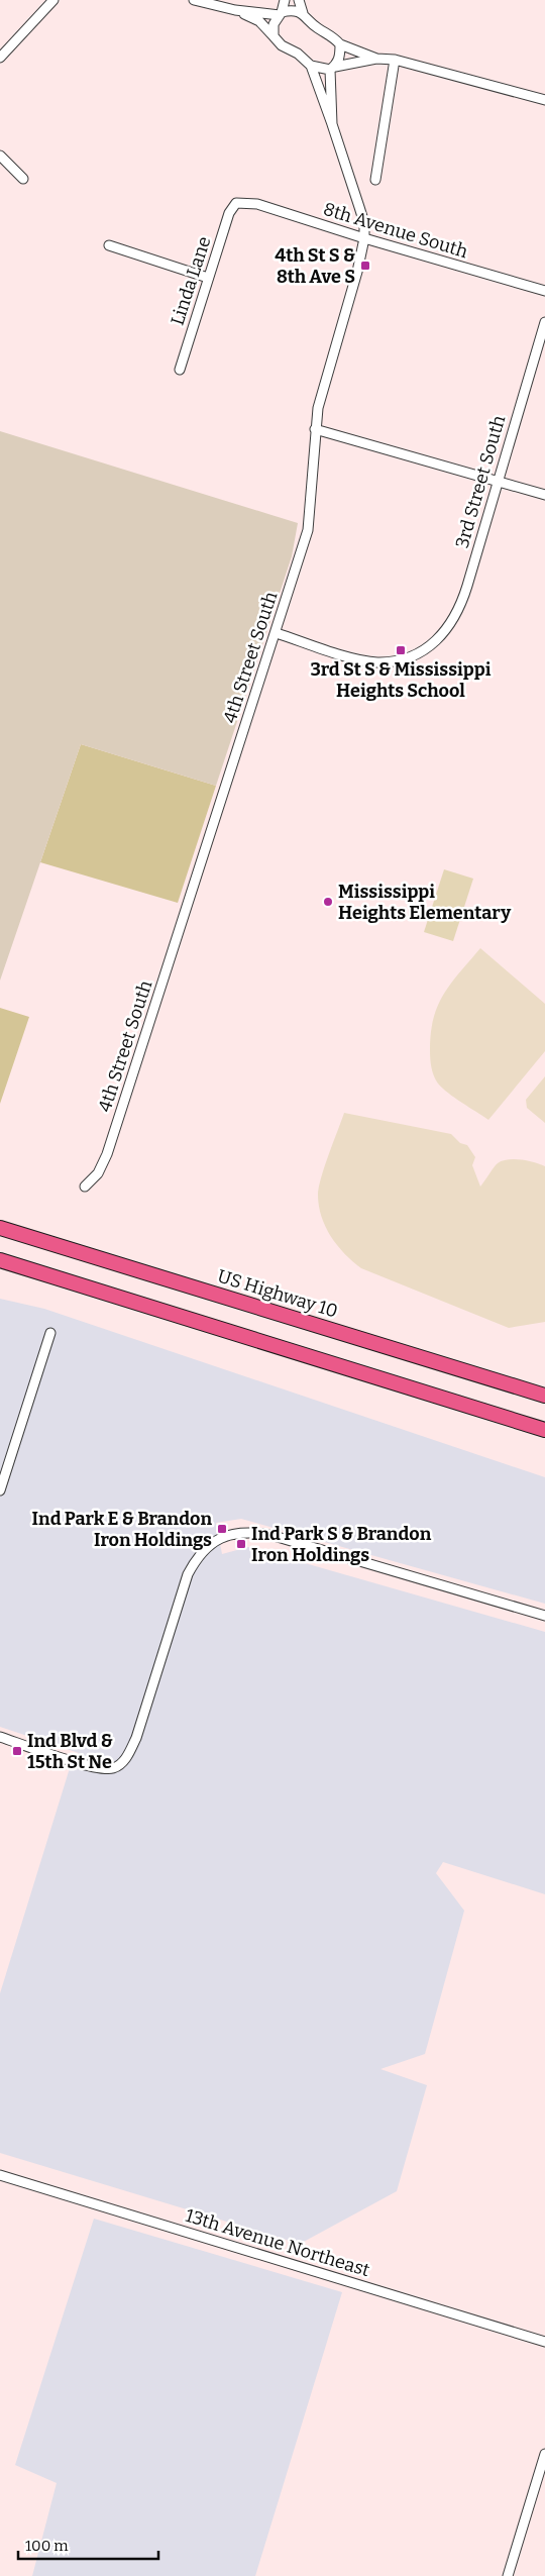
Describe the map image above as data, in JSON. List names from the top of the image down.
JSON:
{
  "streets": {
    "highway": ["US Highway 10"],
    "street": [
      "8th Avenue South",
      "Linda Lane",
      "3rd Street South",
      "4th Street South",
      "13th Avenue Northeast"
    ]
  },
  "crossings": [
    ["8th Avenue South", "Linda Lane"],
    ["8th Avenue South", "4th Street South"],
    ["3rd Street South", "4th Street South"]
  ],
  "places": {
    "transit": [
      "4th St S & 8th Ave S",
      "3rd St S & Mississippi Heights School",
      "Ind Park E & Brandon Iron Holdings",
      "Ind Park S & Brandon Iron Holdings",
      "Ind Blvd & 15th St Ne"
    ],
    "other": ["Mississippi Heights Elementary"]
  },
  "scale_bar": "100 m"
}
